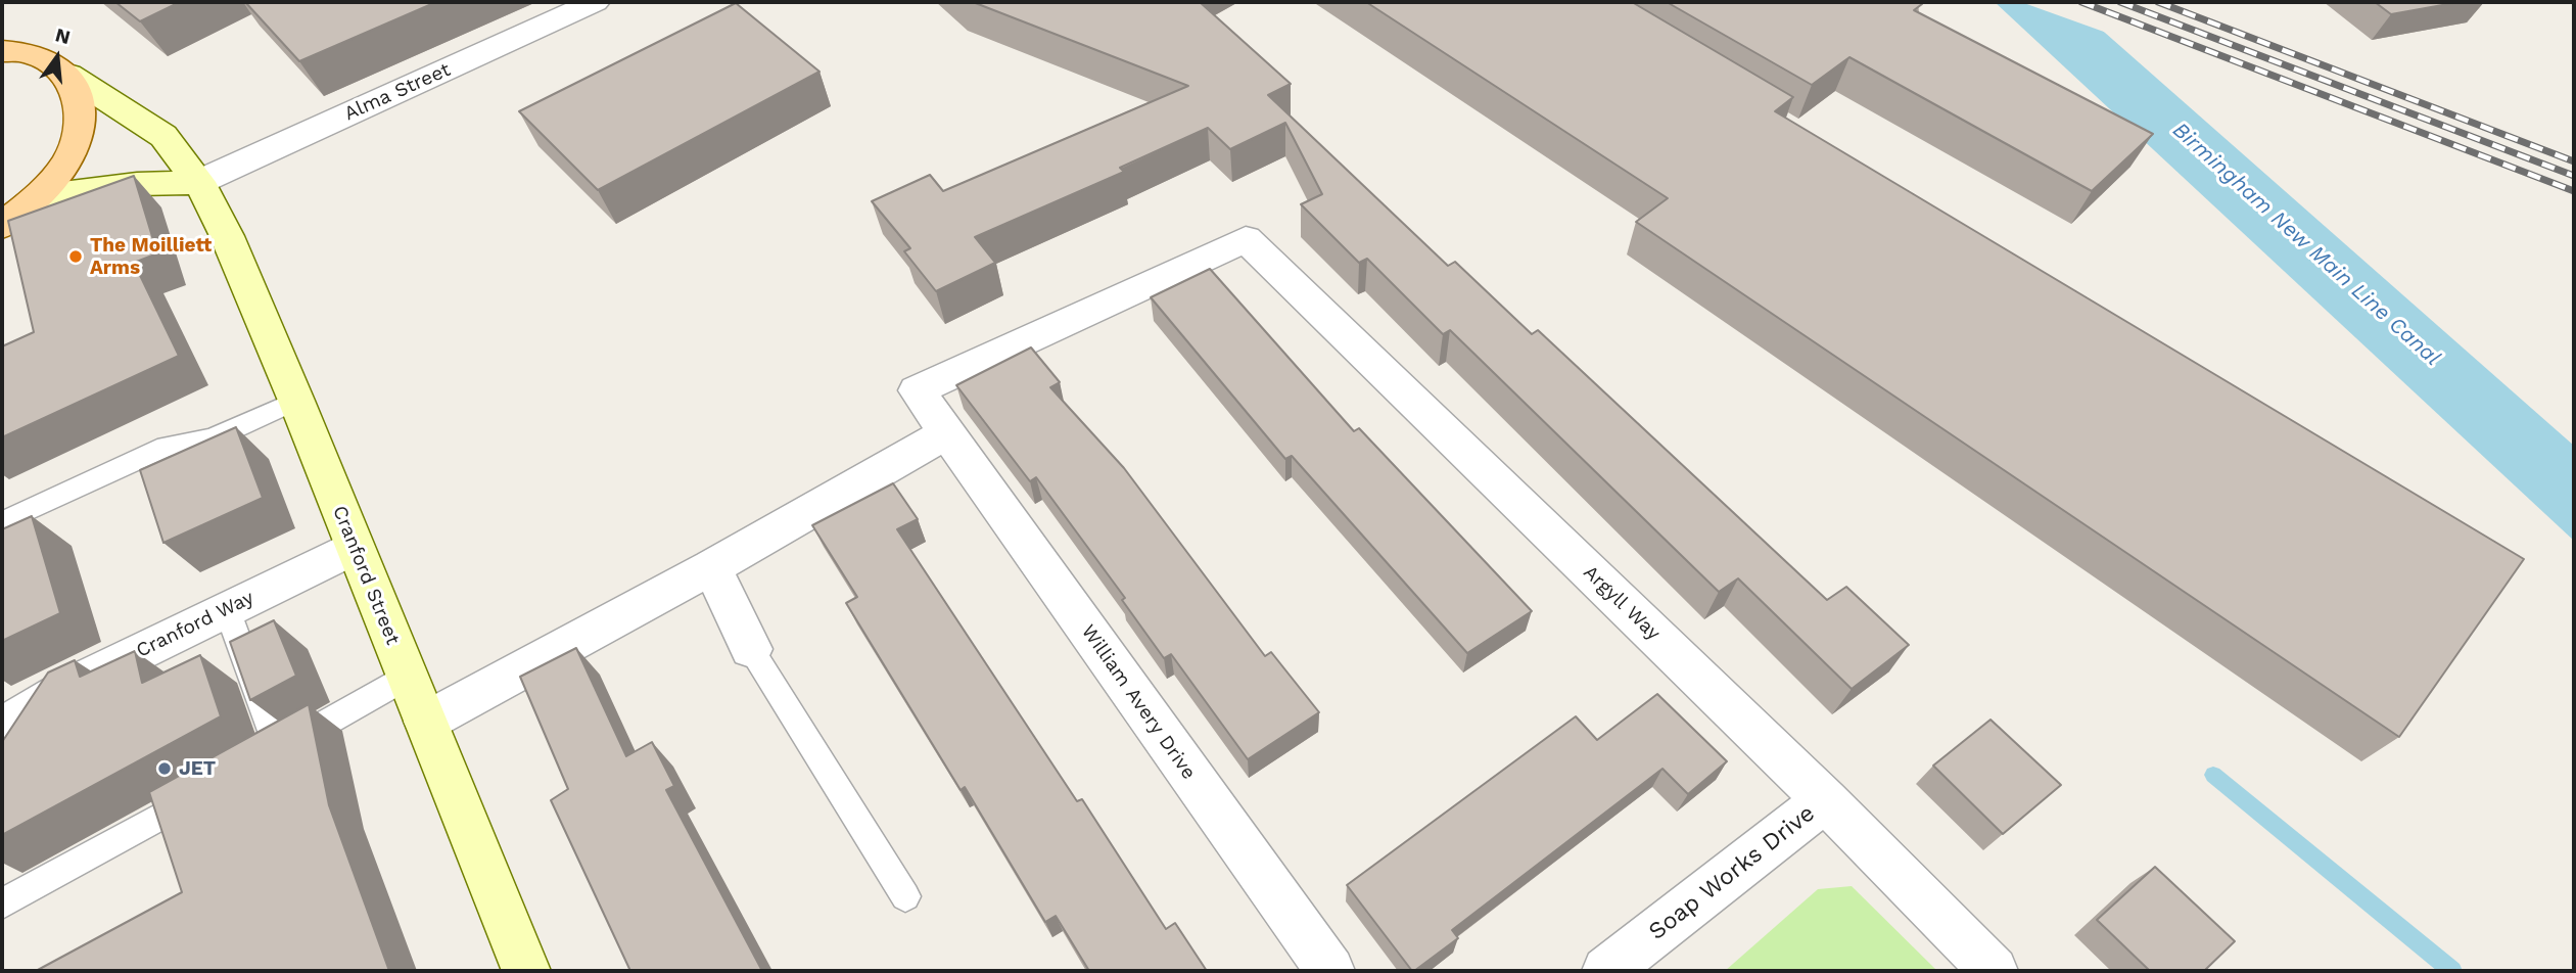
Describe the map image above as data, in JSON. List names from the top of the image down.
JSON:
{
  "streets": {
    "main road": ["Cranford Street"],
    "street": [
      "Alma Street",
      "Argyll Way",
      "Cranford Way",
      "William Avery Drive",
      "Soap Works Drive"
    ]
  },
  "crossings": [
    ["Alma Street", "Cranford Street"],
    ["Cranford Street", "Cranford Way"],
    ["Argyll Way", "William Avery Drive"],
    ["Argyll Way", "Soap Works Drive"]
  ],
  "water": ["Birmingham New Main Line Canal"],
  "places": ["The Moilliett Arms", "JET"],
  "north": "top"
}
